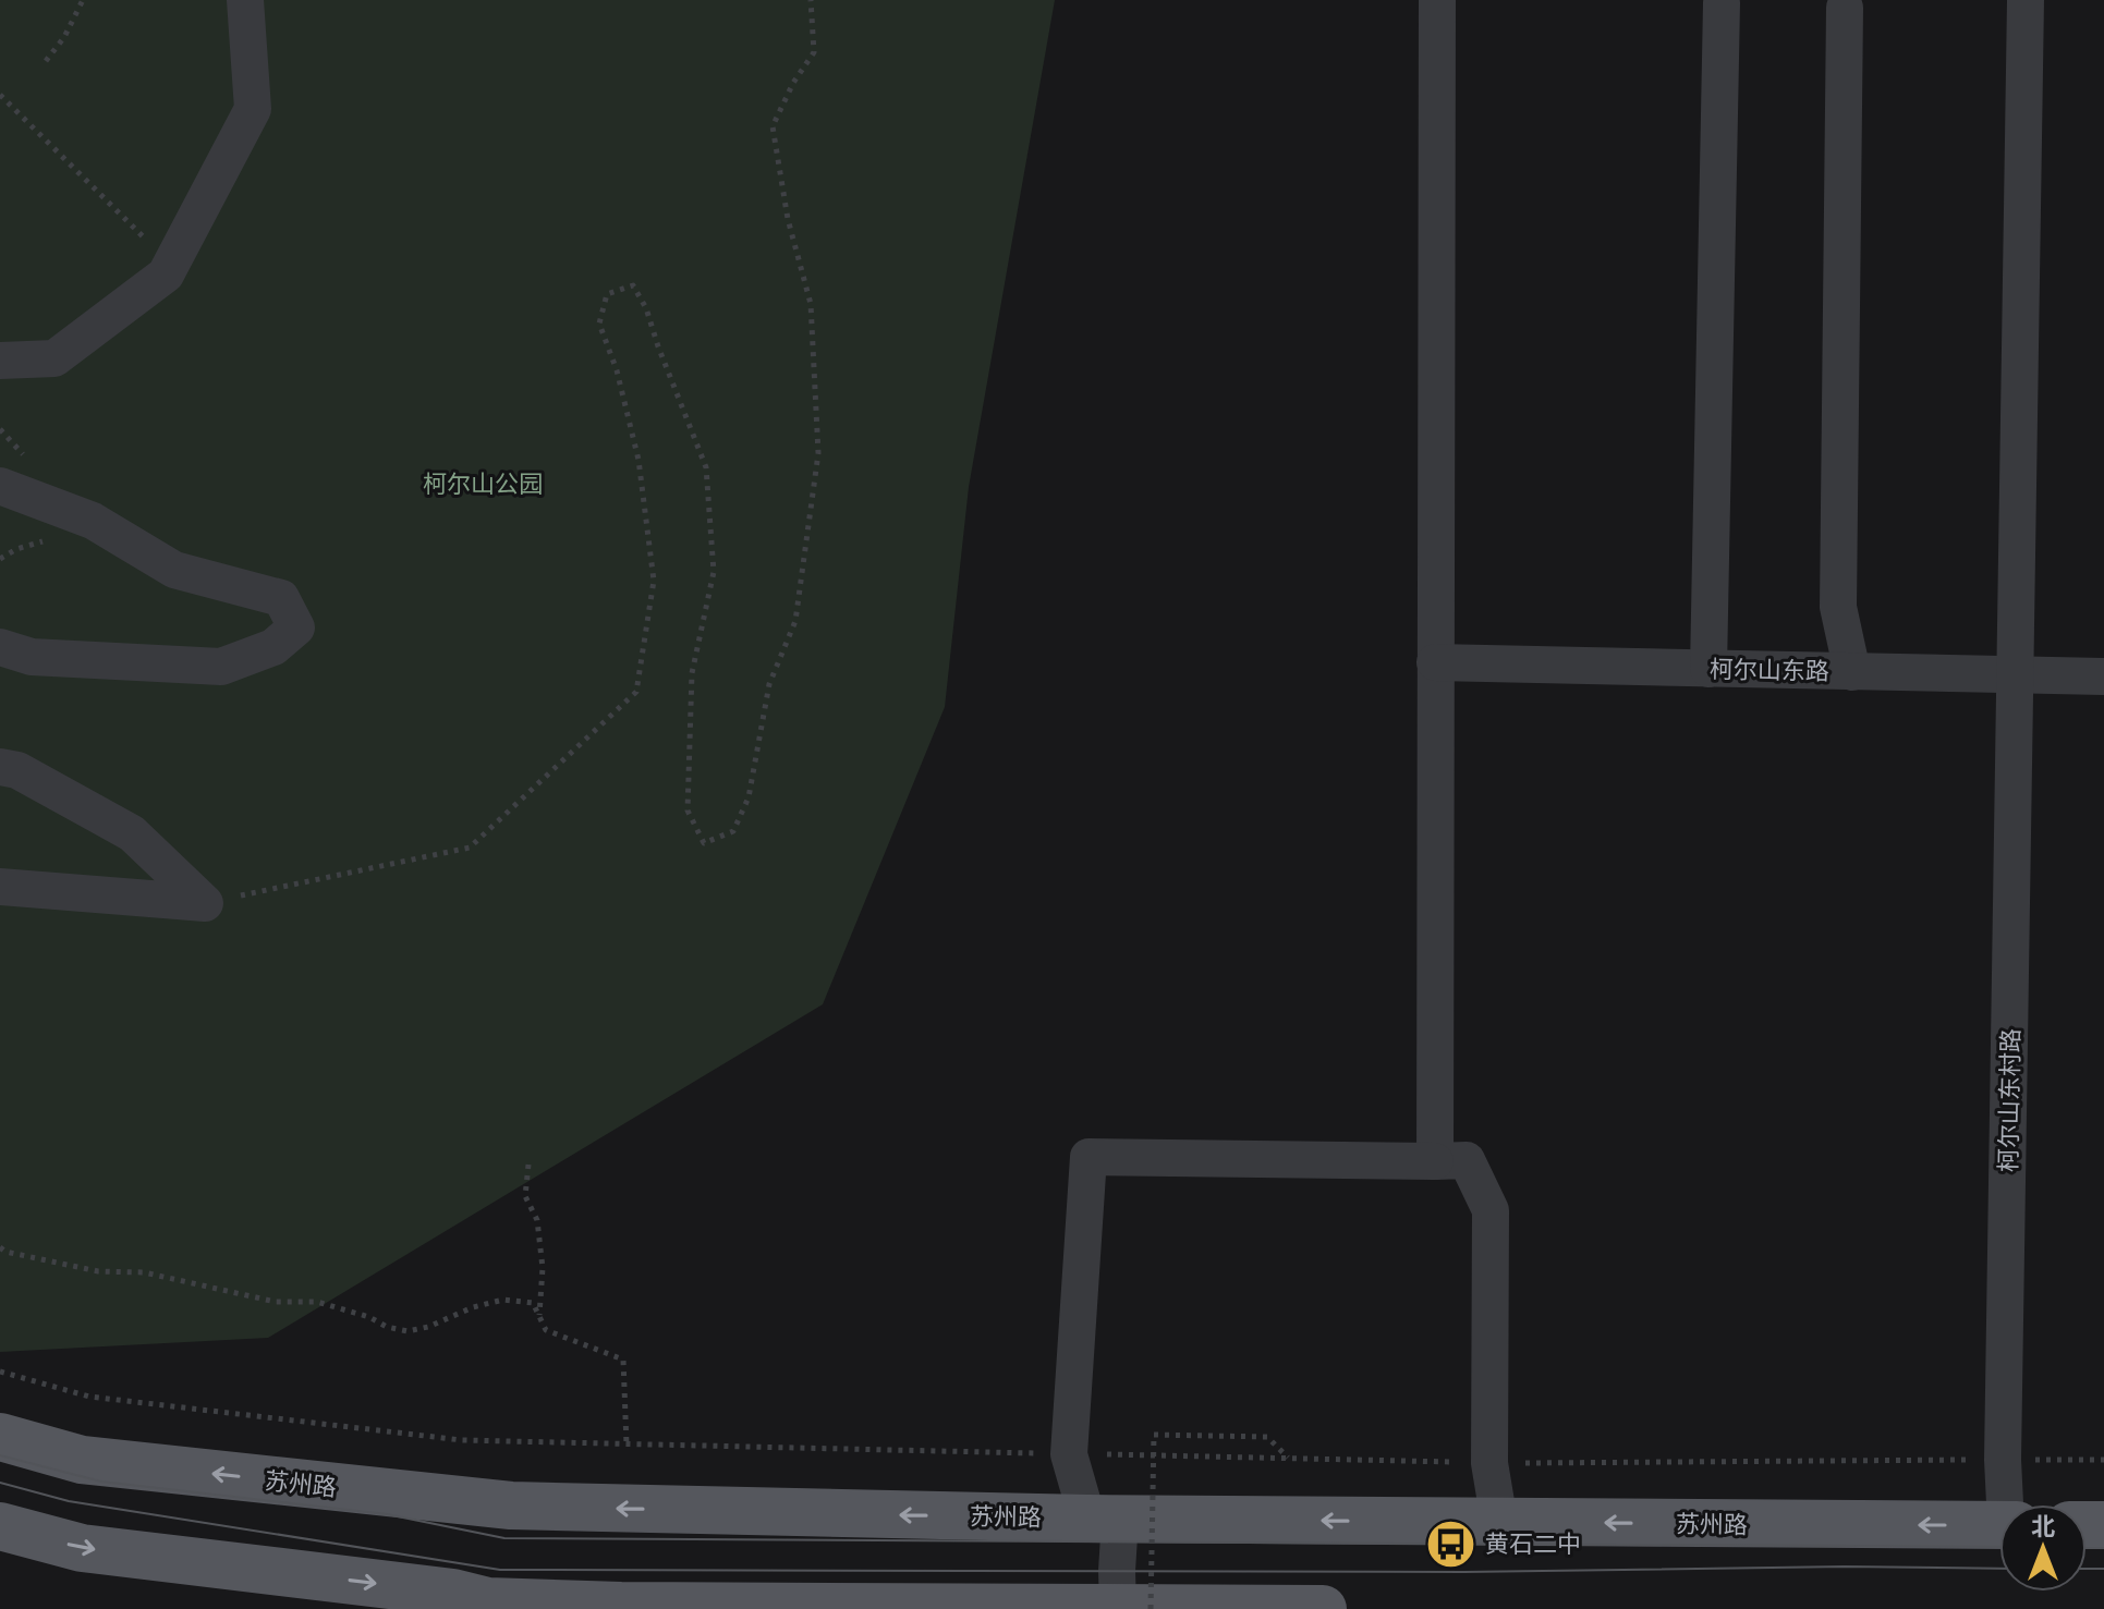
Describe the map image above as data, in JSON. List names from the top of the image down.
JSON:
{
  "streets": {
    "main road": ["苏州路"],
    "street": ["柯尔山东路", "柯尔山东村路"]
  },
  "crossings": [
    ["柯尔山东路", "柯尔山东村路"]
  ],
  "parks": ["柯尔山公园"],
  "places": {
    "bus stop": ["黄石二中"]
  },
  "north": "top"
}
